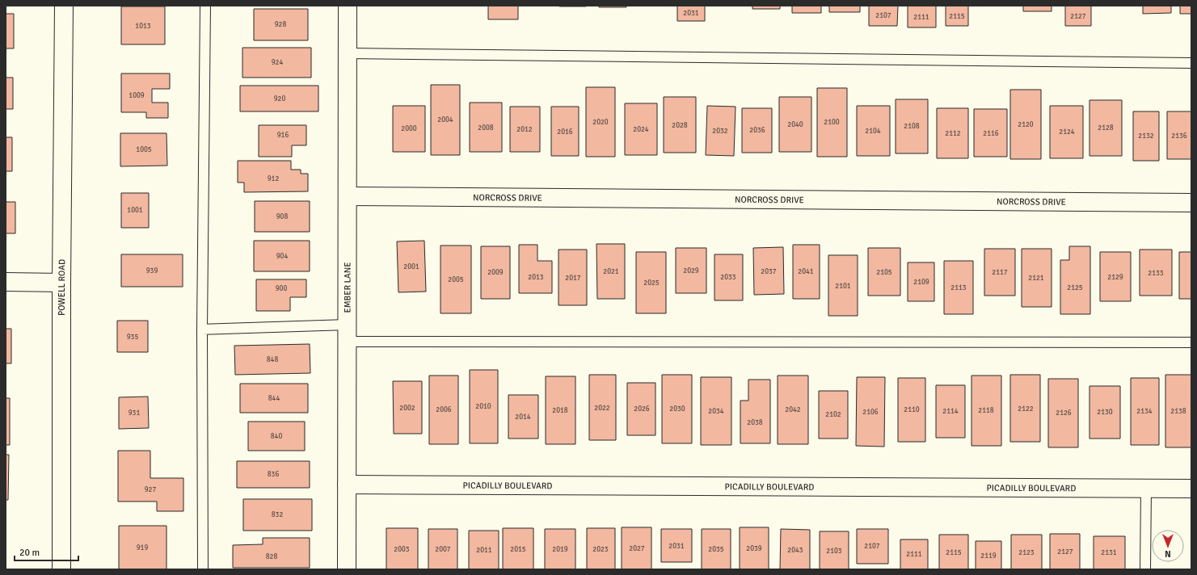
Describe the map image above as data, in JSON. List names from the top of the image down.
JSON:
{
  "streets": {
    "street": [
      "NORCROSS DRIVE",
      "POWELL ROAD",
      "EMBER LANE",
      "PICADILLY BOULEVARD"
    ]
  },
  "crossings": [
    ["NORCROSS DRIVE", "EMBER LANE"],
    ["EMBER LANE", "PICADILLY BOULEVARD"]
  ],
  "house_numbers": [
    "2031",
    "2107",
    "2115",
    "2127",
    "2111",
    "928",
    "1013",
    "924",
    "1009",
    "920",
    "2004",
    "2020",
    "2100",
    "2040",
    "2120",
    "2028",
    "2108",
    "2008",
    "2128",
    "2000",
    "2012",
    "2024",
    "2036",
    "2032",
    "2104",
    "2016",
    "2124",
    "2112",
    "2116",
    "916",
    "2132",
    "2136",
    "1005",
    "912",
    "1001",
    "908",
    "904",
    "2001",
    "939",
    "2029",
    "2021",
    "2037",
    "2041",
    "2009",
    "2105",
    "2117",
    "2133",
    "2013",
    "2033",
    "2129",
    "2017",
    "2121",
    "2005",
    "2109",
    "2025",
    "2101",
    "2113",
    "2125",
    "900",
    "935",
    "848",
    "844",
    "2010",
    "2002",
    "2022",
    "2026",
    "2030",
    "2122",
    "2006",
    "2042",
    "2110",
    "2018",
    "2118",
    "2034",
    "2114",
    "2134",
    "2138",
    "2106",
    "2130",
    "931",
    "2126",
    "2102",
    "2014",
    "2038",
    "840",
    "836",
    "927",
    "832",
    "2031",
    "2107",
    "919",
    "2027",
    "2039",
    "2003",
    "2007",
    "2015",
    "2019",
    "2023",
    "2035",
    "2011",
    "2043",
    "2103",
    "2127",
    "2115",
    "2123",
    "2131",
    "2111",
    "2119",
    "828"
  ],
  "scale_bar": "20 m",
  "north": "bottom"
}
